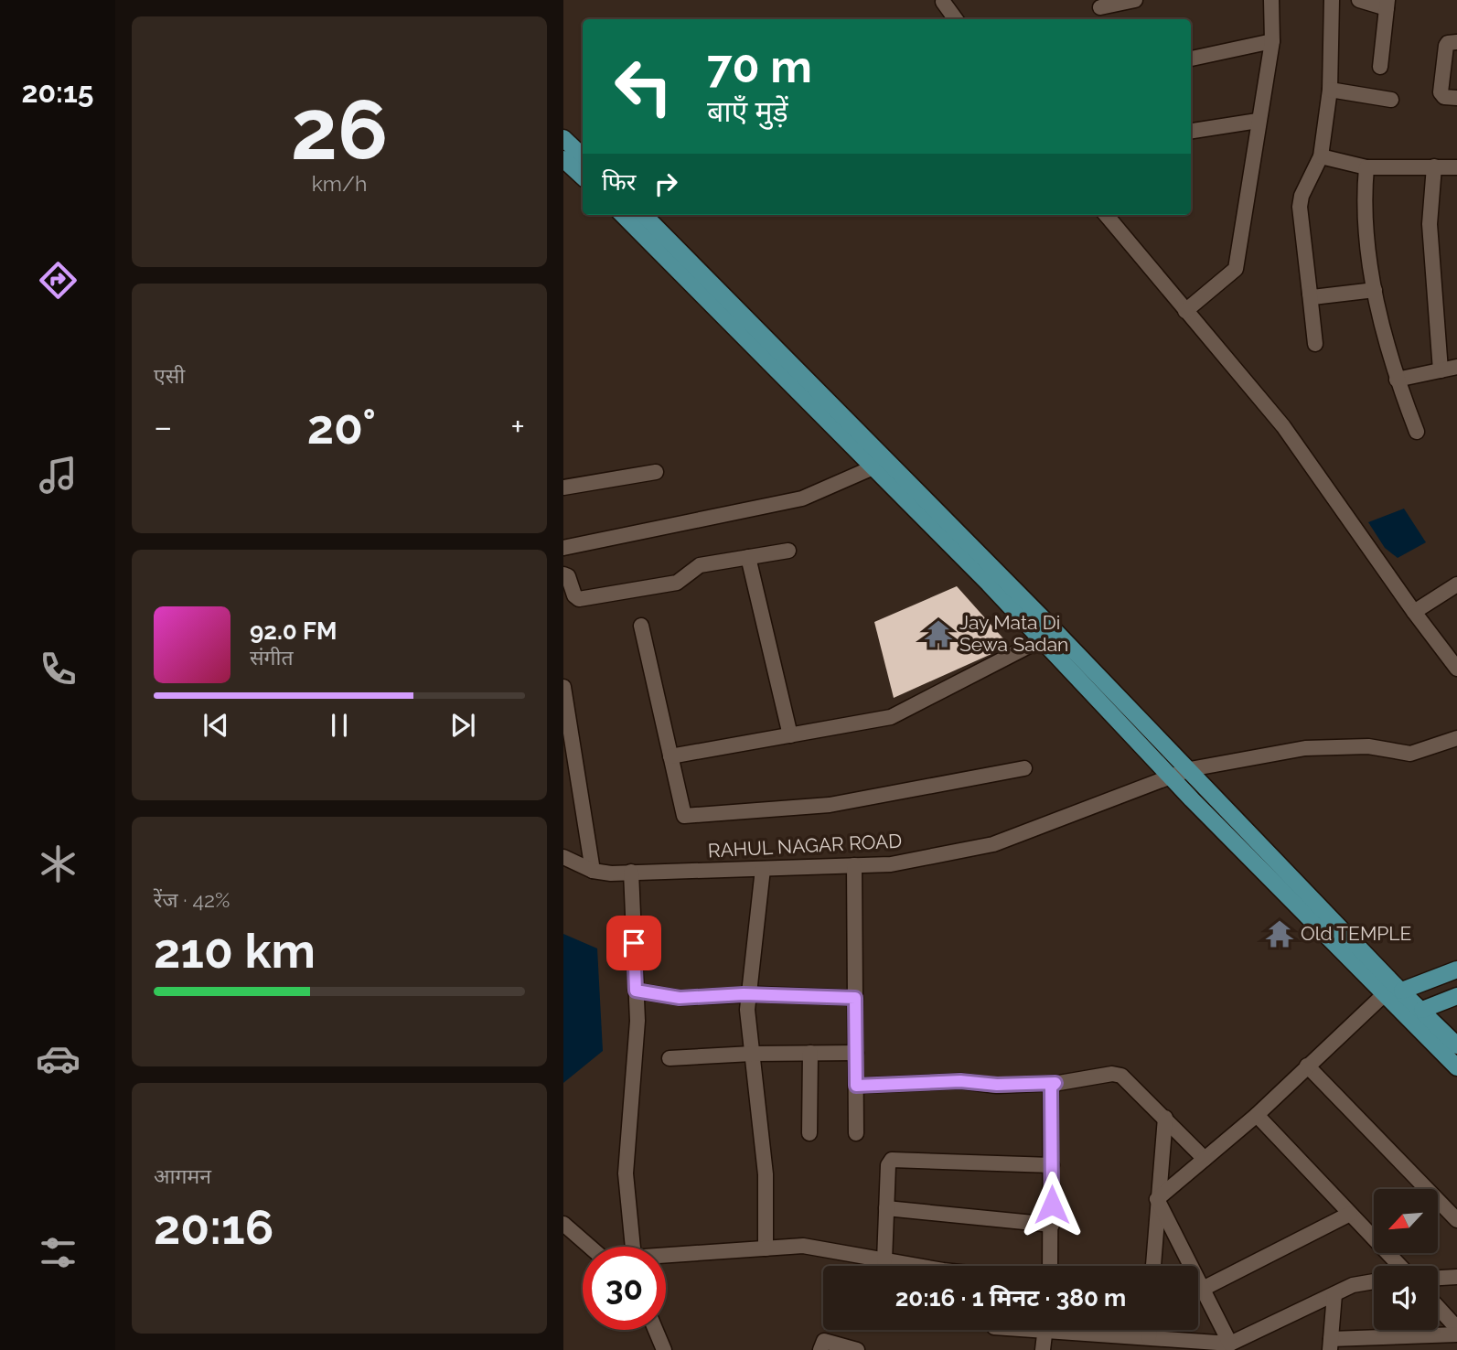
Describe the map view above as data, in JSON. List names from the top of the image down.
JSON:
{
  "streets": {
    "street": ["RAHUL NAGAR ROAD"]
  },
  "places": {
    "temple": ["Jay Mata Di Sewa Sadan", "Old TEMPLE"]
  },
  "north": "bottom left",
  "page": {
    "tabs": "20:15",
    "tile": [
      ["26", "km/h"],
      "एसी",
      ["रेंज · 42%", "210 km"],
      ["आगमन", "20:16"]
    ],
    "turn": ["70 m", "बाएँ मुड़ें"],
    "then": "फिर",
    "heat": ["−", "20°", "+"],
    "song": ["92.0 FM", "संगीत"],
    "limit": "30",
    "trip": "20:16 · 1 मिनट · 380 m"
  }
}
